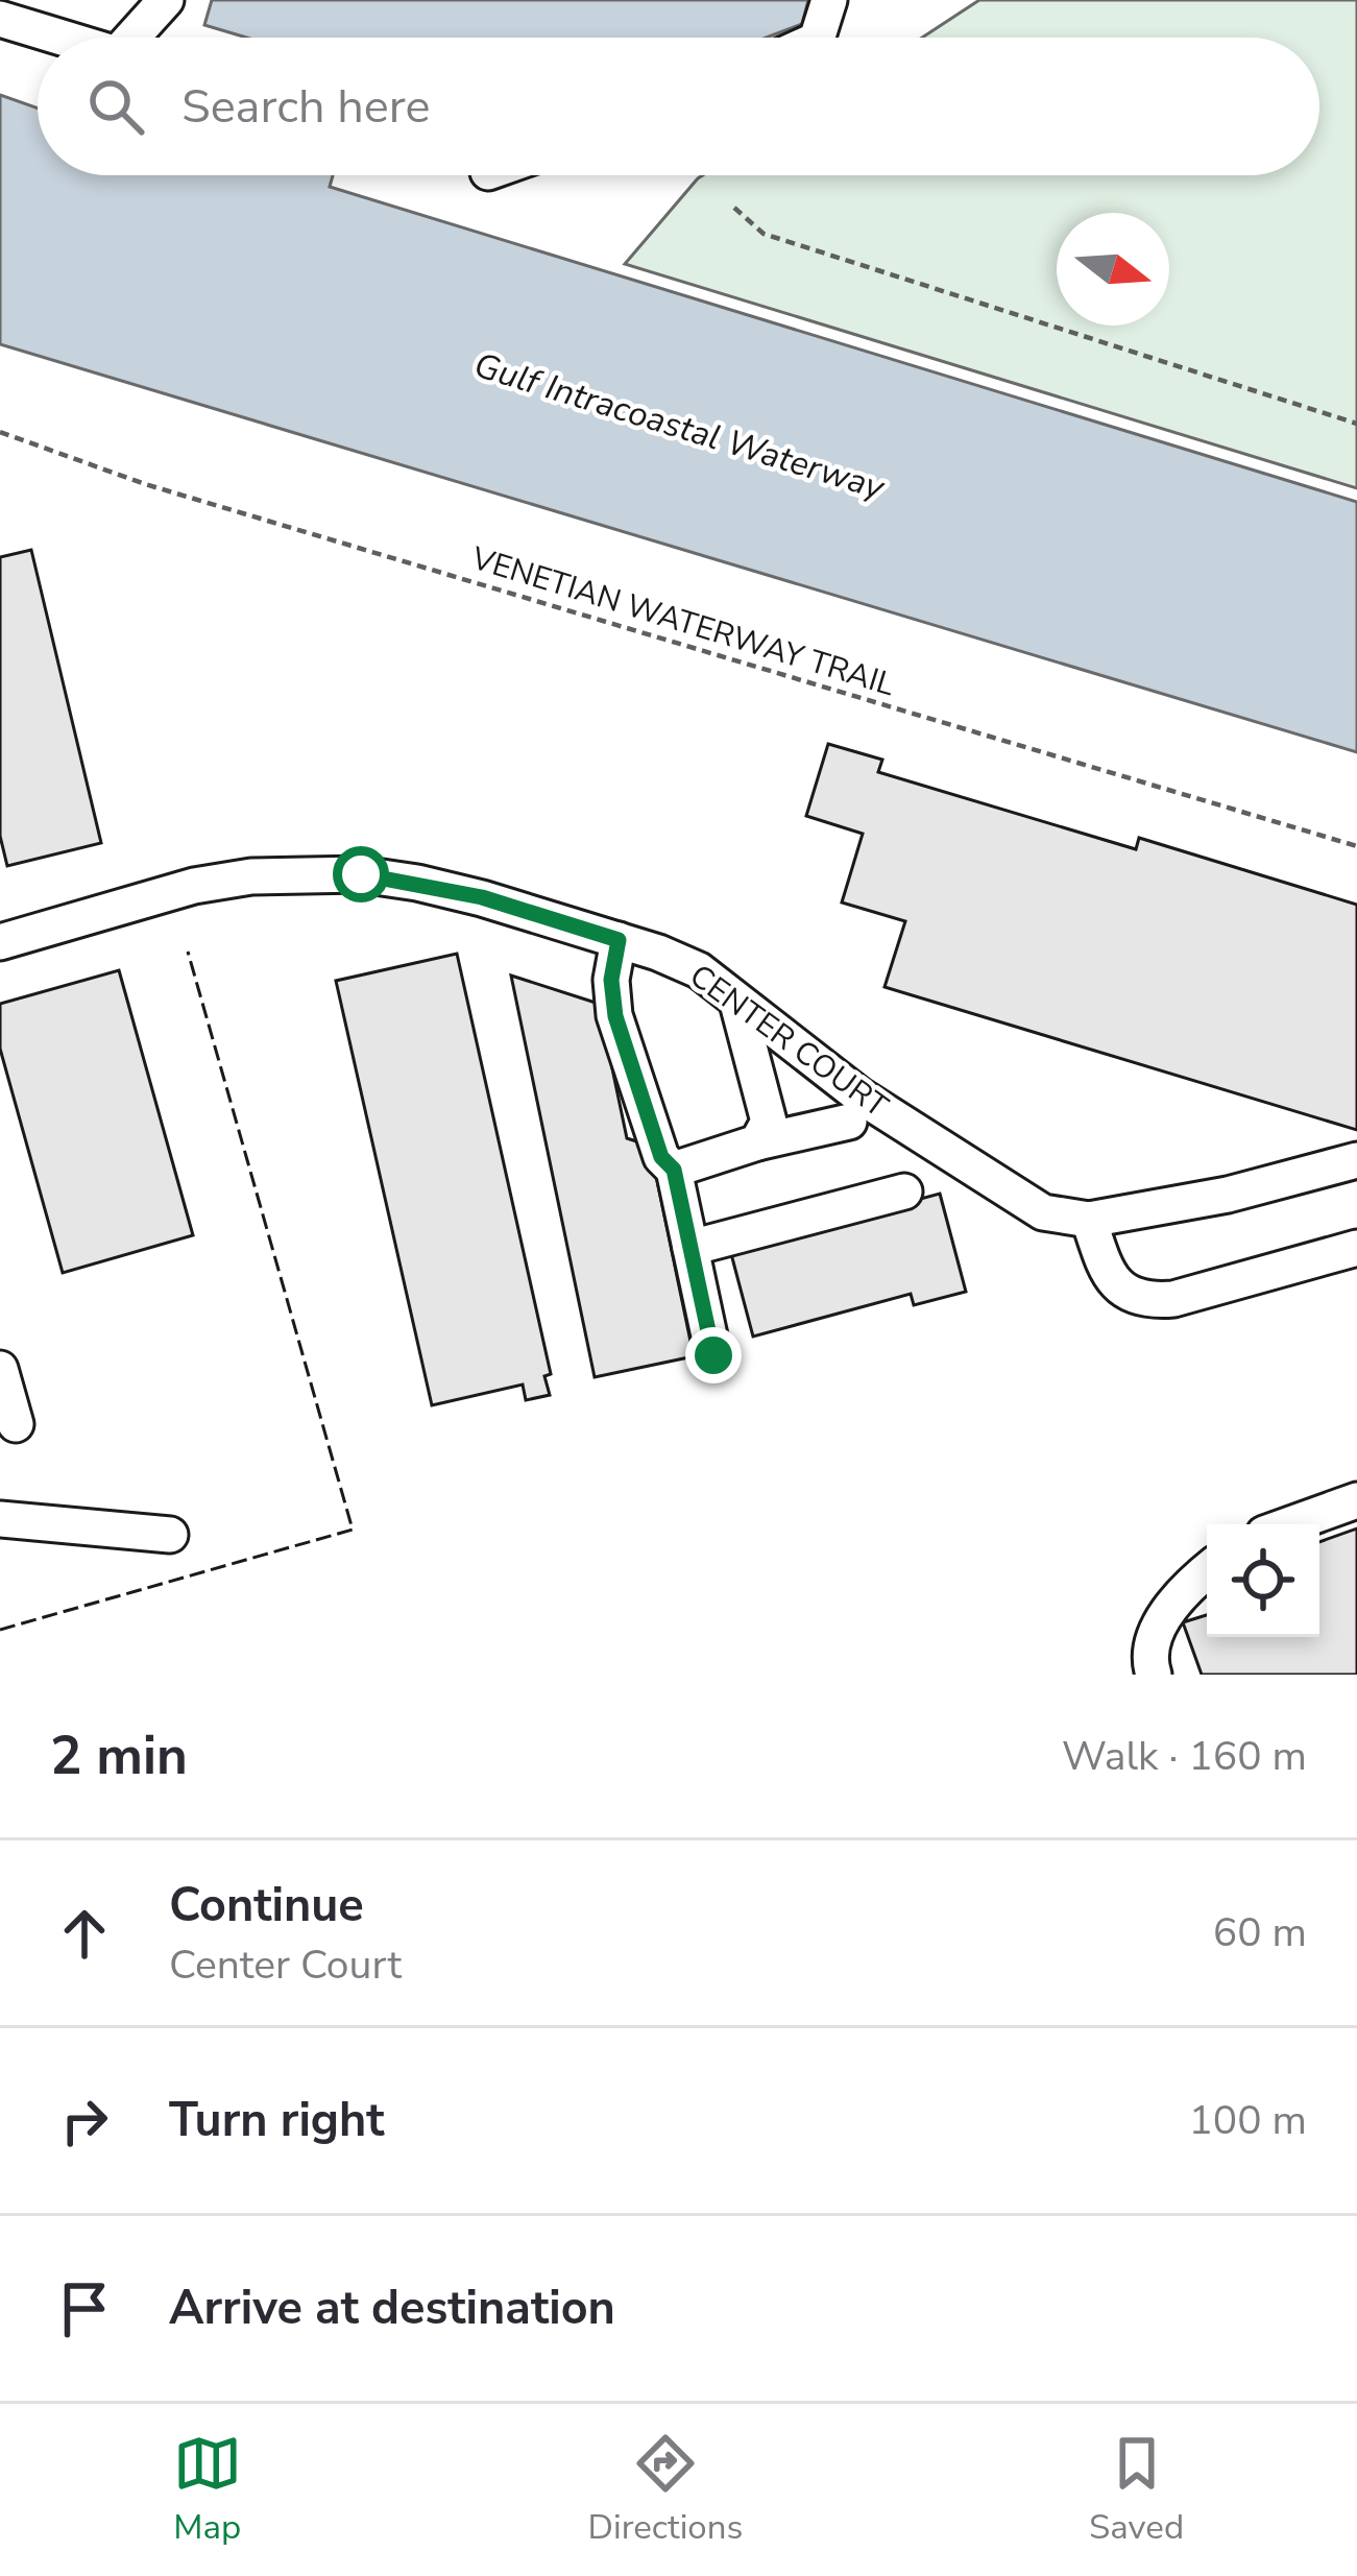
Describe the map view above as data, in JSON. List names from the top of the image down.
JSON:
{
  "streets": {
    "street": ["CENTER COURT"],
    "path": ["VENETIAN WATERWAY TRAIL"]
  },
  "water": ["Gulf Intracoastal Waterway"],
  "north": "right",
  "page": {
    "search": "Search here",
    "heading": ["2 min", "Walk · 160 m"],
    "list": [
      ["Continue", "Center Court", "60 m"],
      ["Turn right", "100 m"],
      "Arrive at destination"
    ],
    "nav": ["Map", "Directions", "Saved"]
  }
}
